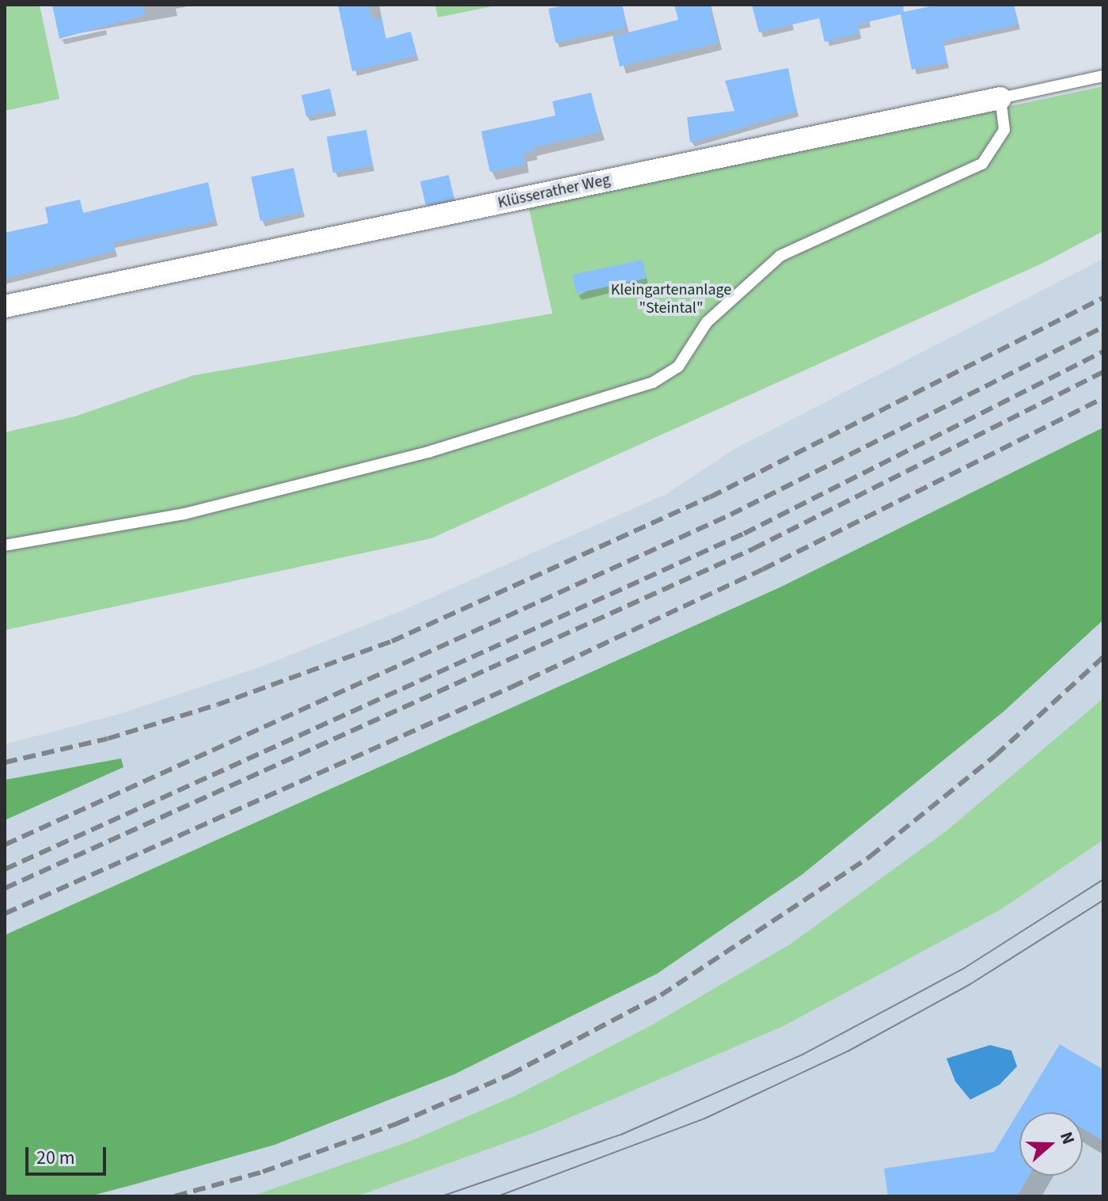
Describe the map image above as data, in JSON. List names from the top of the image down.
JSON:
{
  "streets": {
    "street": ["Klüsserather Weg"]
  },
  "parks": ["Kleingartenanlage \"Steintal\""],
  "scale_bar": "20 m",
  "north": "right"
}
